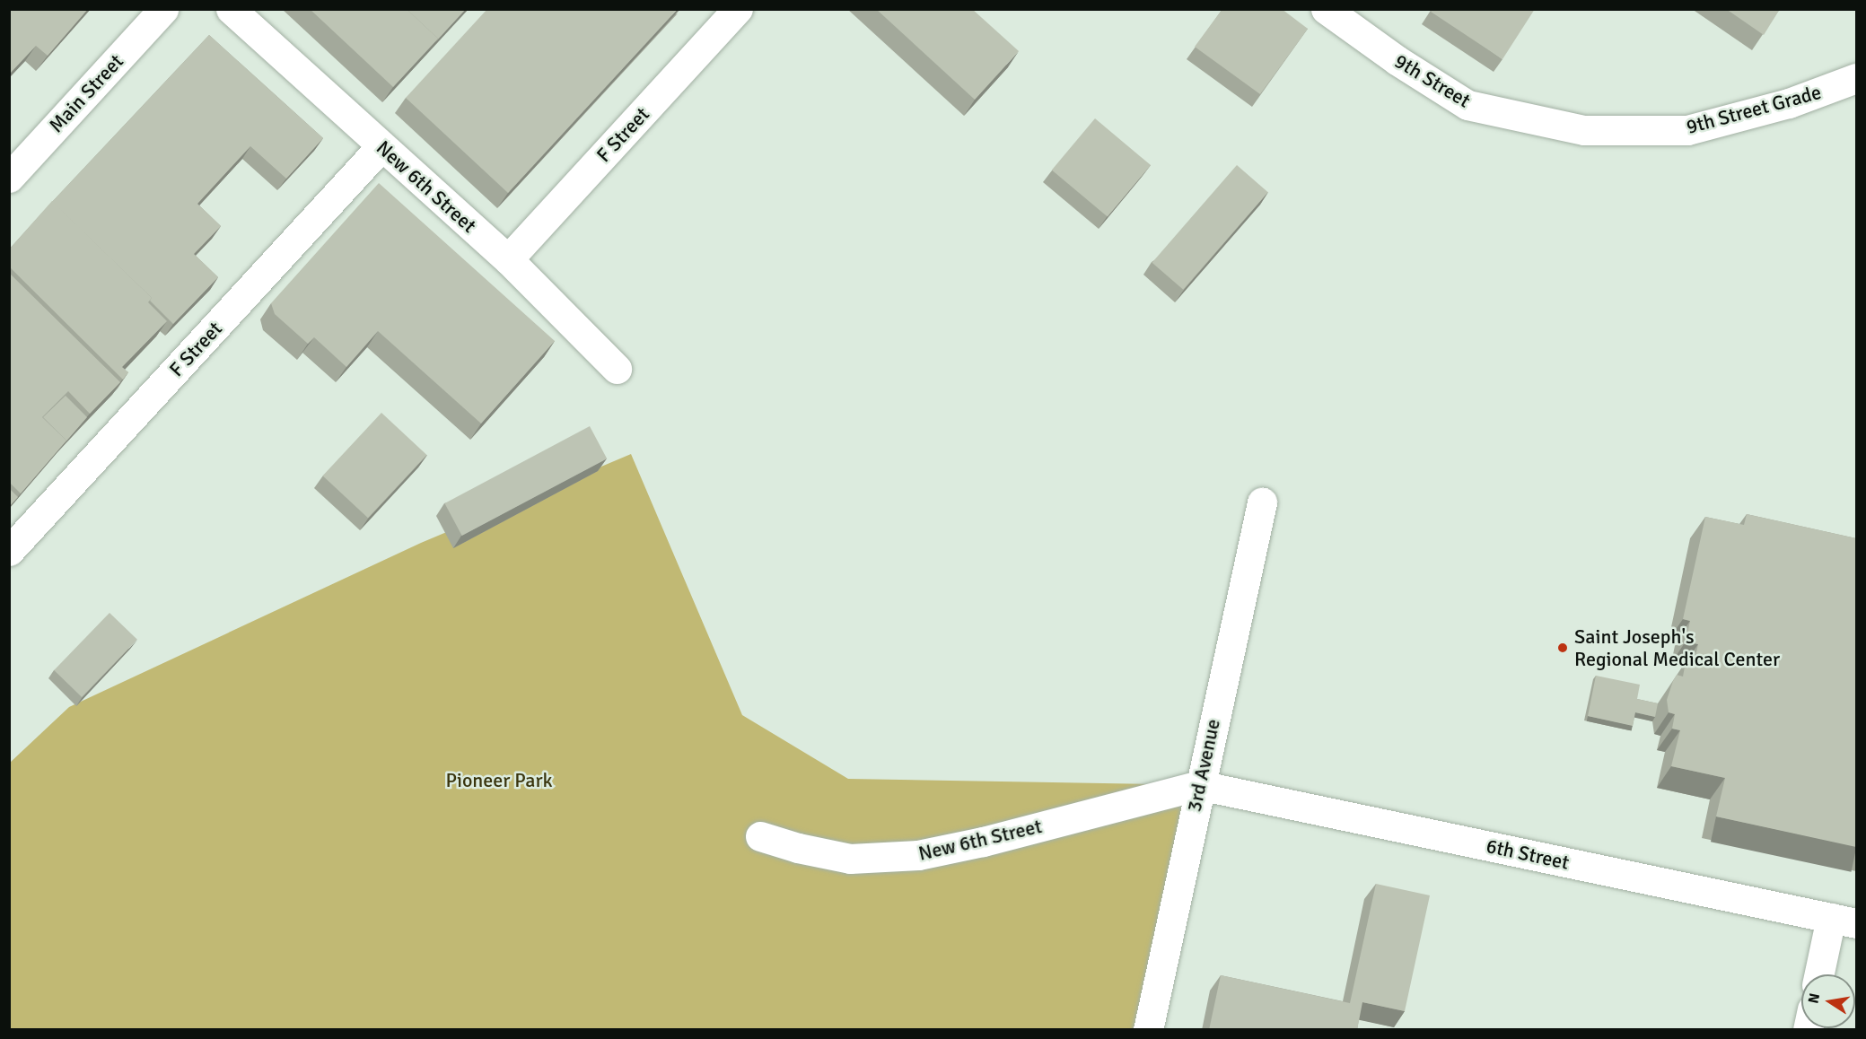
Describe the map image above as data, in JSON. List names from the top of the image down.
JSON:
{
  "streets": {
    "street": [
      "9th Street",
      "Main Street",
      "9th Street Grade",
      "F Street",
      "New 6th Street",
      "3rd Avenue",
      "6th Street"
    ]
  },
  "crossings": [
    ["9th Street", "9th Street Grade"],
    ["F Street", "New 6th Street"],
    ["New 6th Street", "3rd Avenue"],
    ["New 6th Street", "6th Street"],
    ["3rd Avenue", "6th Street"]
  ],
  "parks": ["Pioneer Park"],
  "places": ["Saint Joseph's Regional Medical Center"],
  "north": "left"
}
